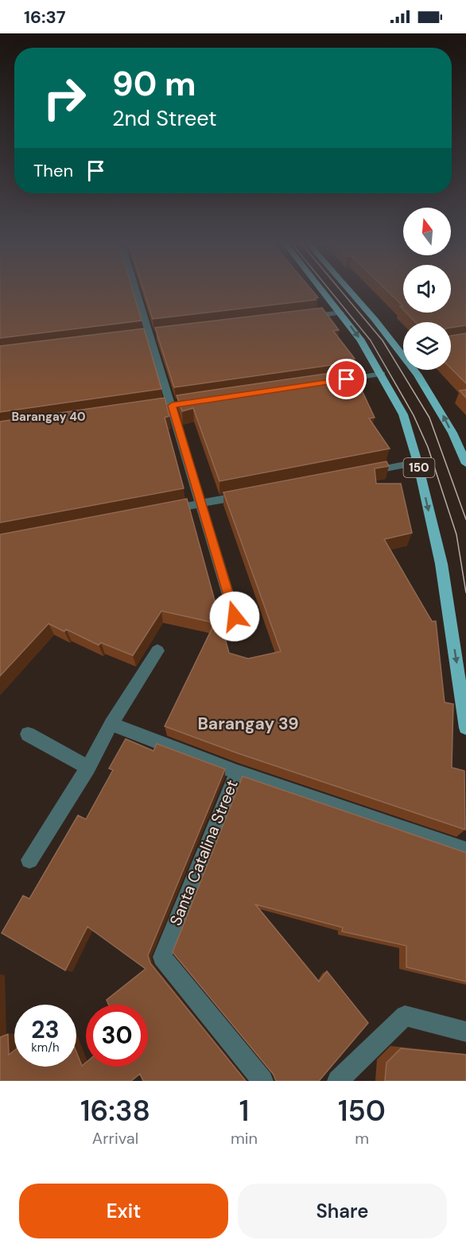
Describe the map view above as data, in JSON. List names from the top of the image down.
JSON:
{
  "streets": {
    "main road": ["150"],
    "street": ["Santa Catalina Street"]
  },
  "districts": ["Barangay 40", "Barangay 39"],
  "north": "top",
  "page": {
    "status": "16:37",
    "turn": ["90 m", "2nd Street"],
    "then": "Then",
    "speed": "23 km/h",
    "limit": "30",
    "eta": [
      "16:38",
      "Arrival",
      "1",
      "min",
      "150",
      "m"
    ],
    "buttons": ["Exit", "Share"]
  }
}
